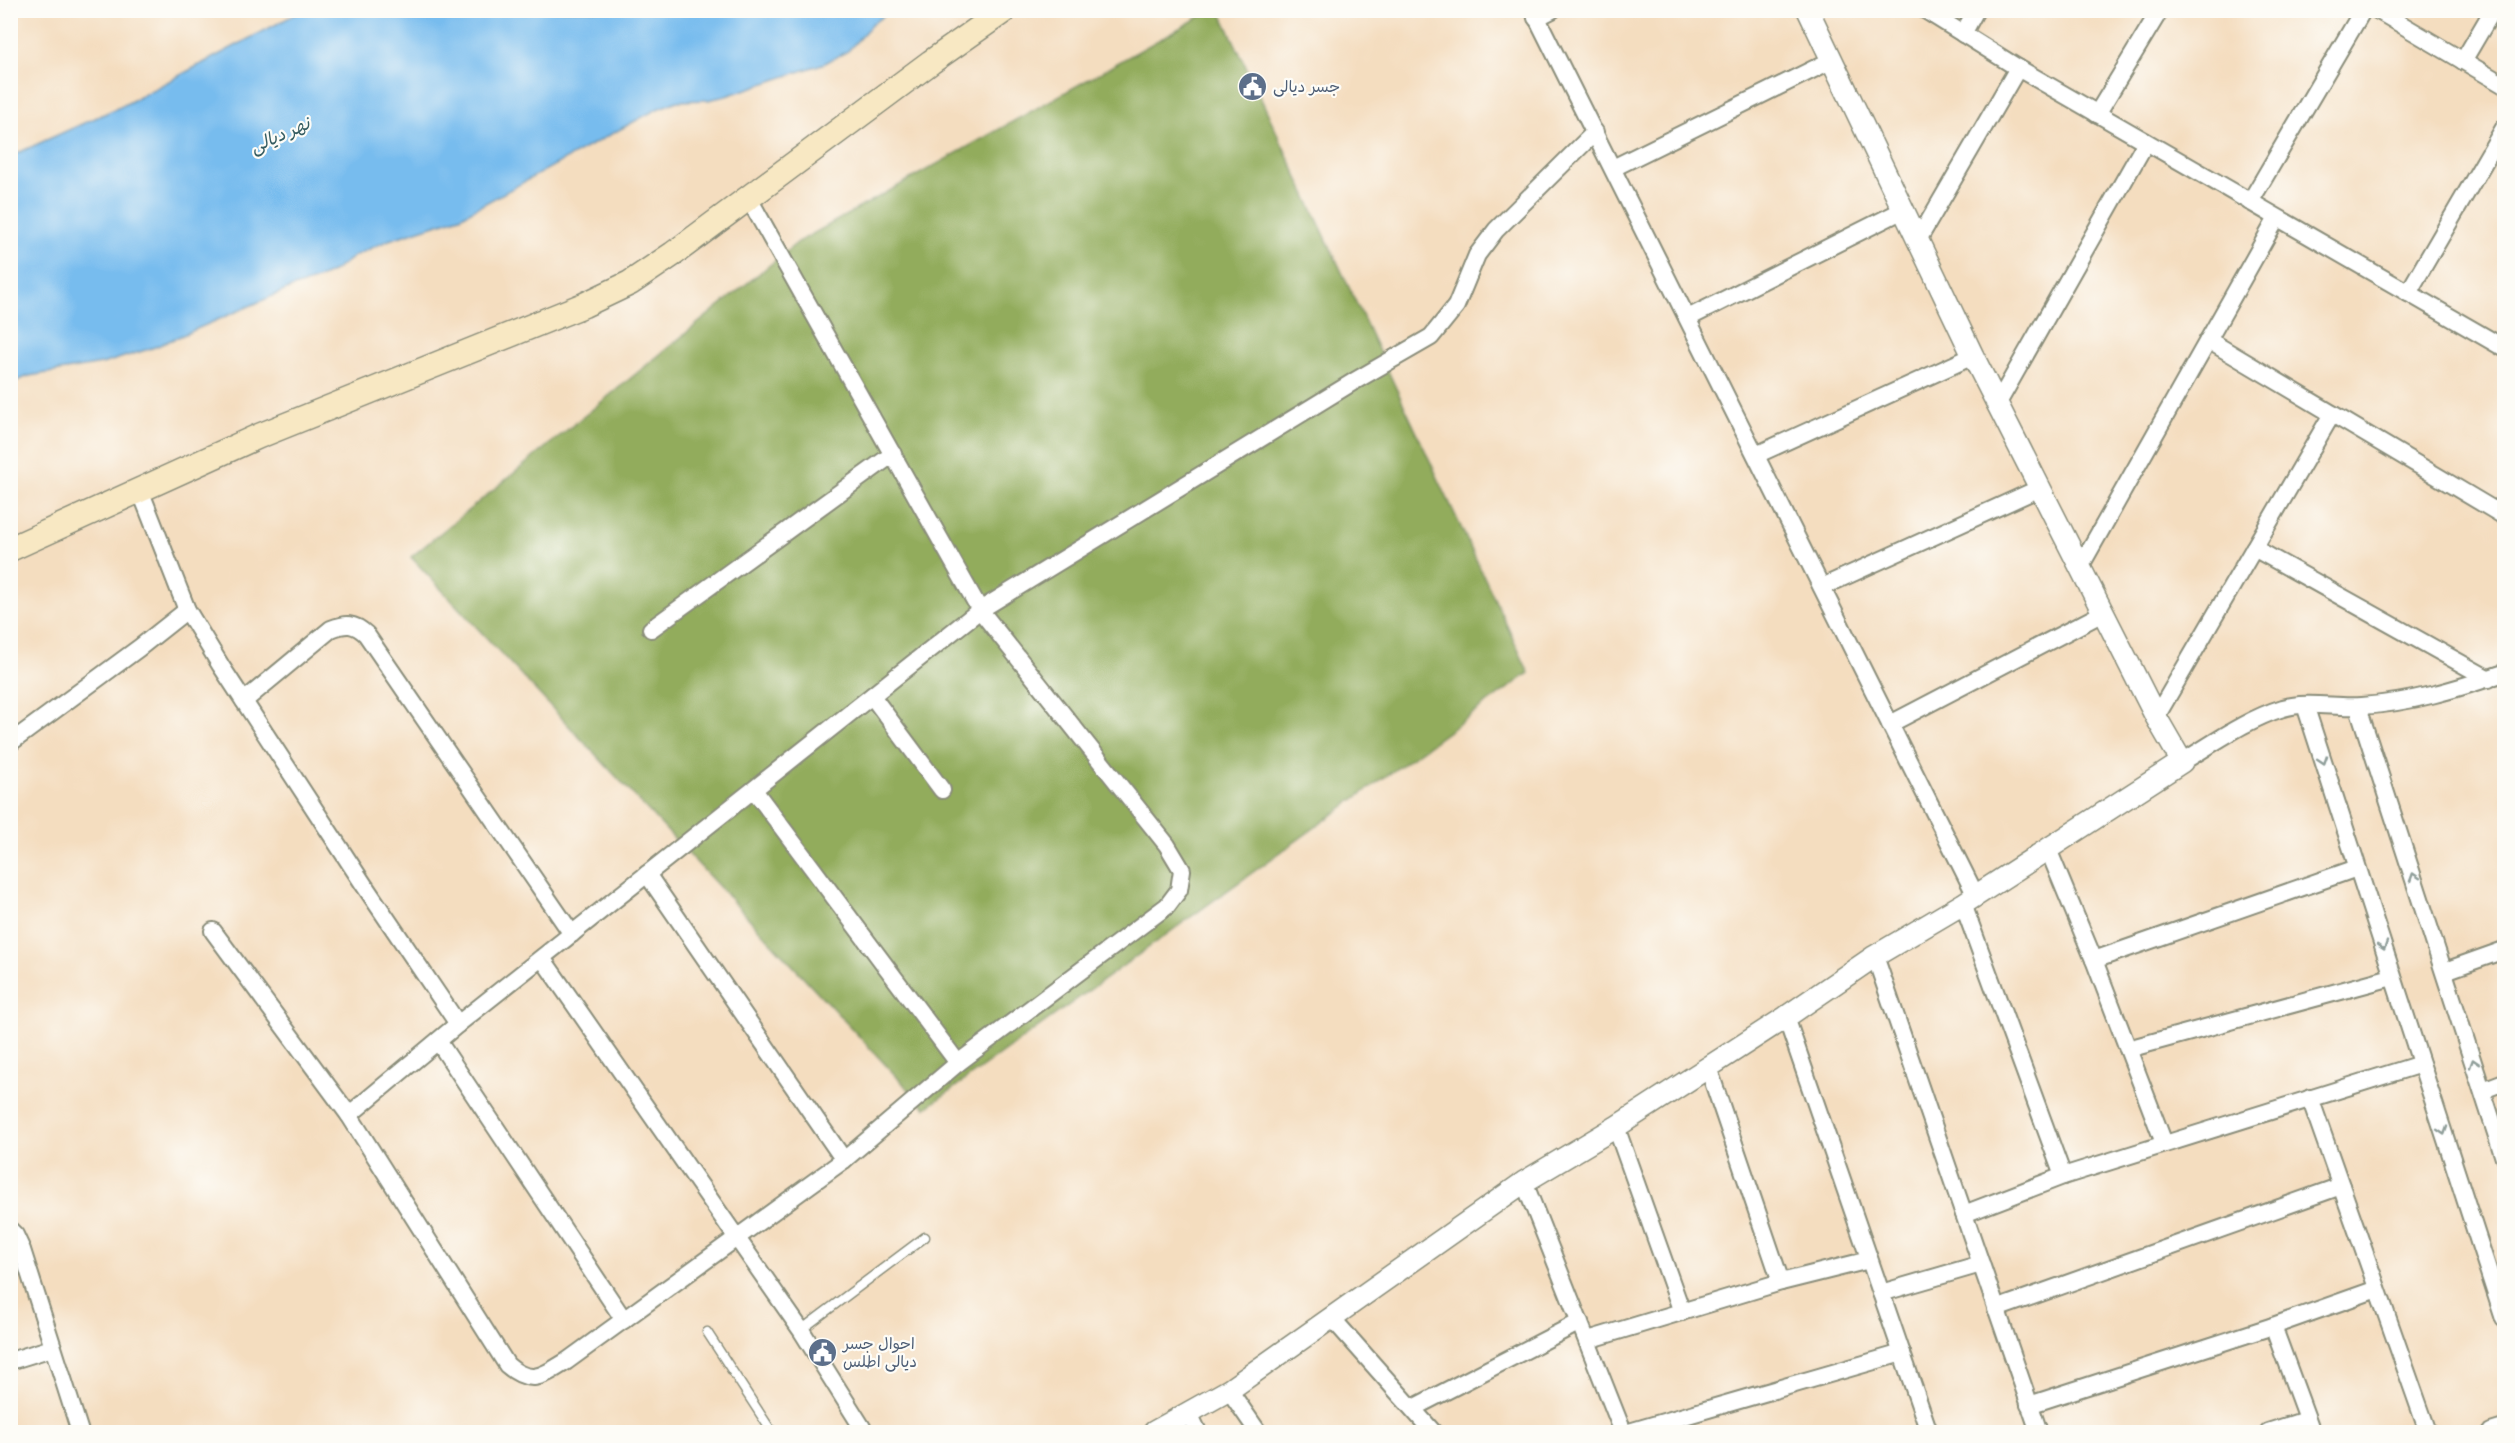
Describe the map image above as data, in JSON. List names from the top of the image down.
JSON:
{
  "water": ["نهر ديالى"],
  "places": {
    "public building": ["جسر ديالى", "احوال جسر ديالى اطلس"]
  }
}
